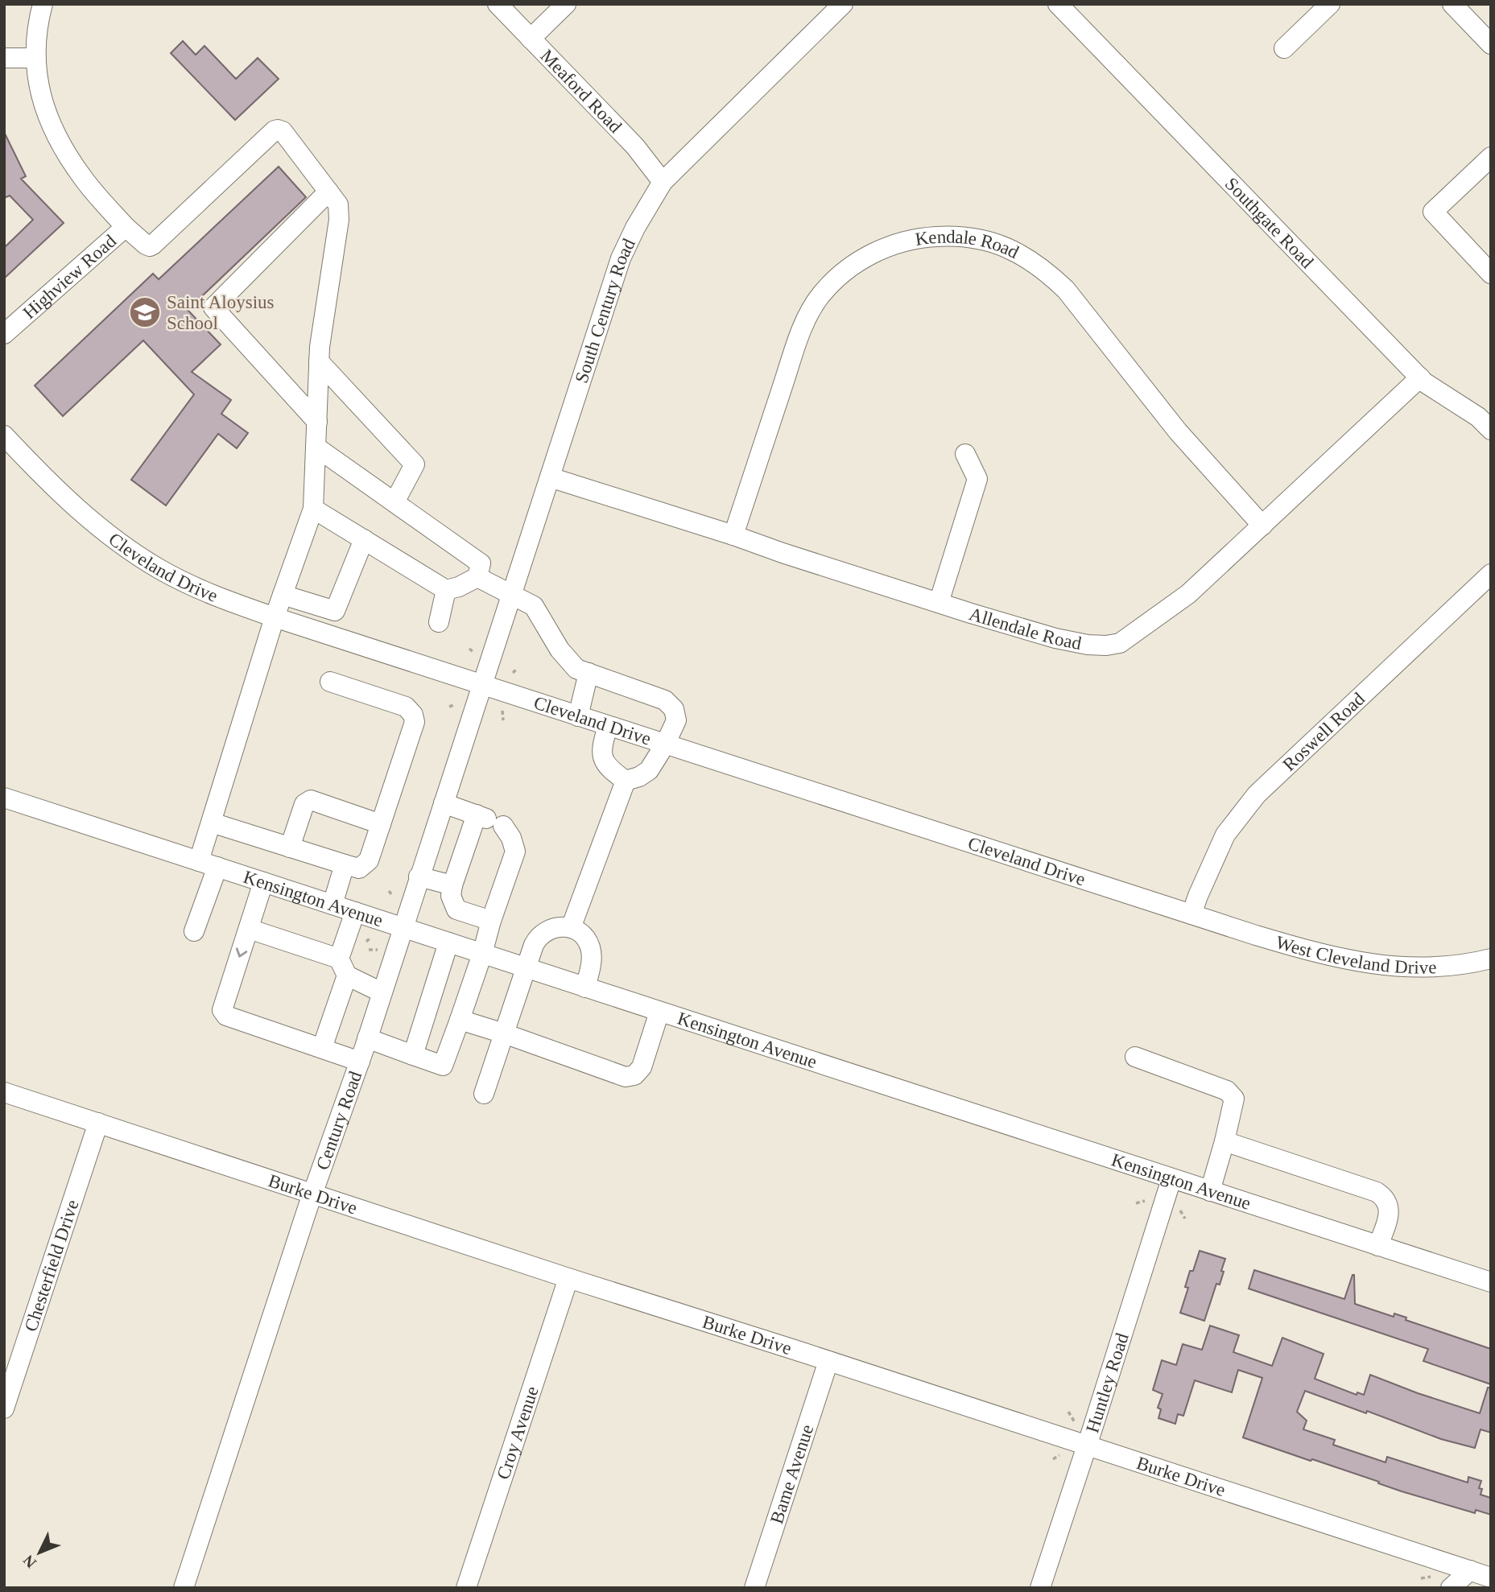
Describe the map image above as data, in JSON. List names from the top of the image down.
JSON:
{
  "streets": {
    "street": [
      "Meaford Road",
      "Southgate Road",
      "Kendale Road",
      "Highview Road",
      "South Century Road",
      "Cleveland Drive",
      "Allendale Road",
      "Roswell Road",
      "Kensington Avenue",
      "West Cleveland Drive",
      "Century Road",
      "Burke Drive",
      "Chesterfield Drive",
      "Huntley Road",
      "Croy Avenue",
      "Bame Avenue"
    ]
  },
  "crossings": [
    ["Meaford Road", "South Century Road"],
    ["Southgate Road", "Allendale Road"],
    ["Kendale Road", "Allendale Road"],
    ["South Century Road", "Cleveland Drive"],
    ["South Century Road", "Allendale Road"],
    ["South Century Road", "Century Road"],
    ["Cleveland Drive", "Roswell Road"],
    ["Cleveland Drive", "West Cleveland Drive"],
    ["Cleveland Drive", "Century Road"],
    ["Kensington Avenue", "Century Road"],
    ["Kensington Avenue", "Huntley Road"],
    ["Century Road", "Burke Drive"],
    ["Burke Drive", "Chesterfield Drive"],
    ["Burke Drive", "Huntley Road"],
    ["Burke Drive", "Croy Avenue"],
    ["Burke Drive", "Bame Avenue"]
  ],
  "places": {
    "school or university": ["Saint Aloysius School"]
  },
  "north": "bottom left"
}
